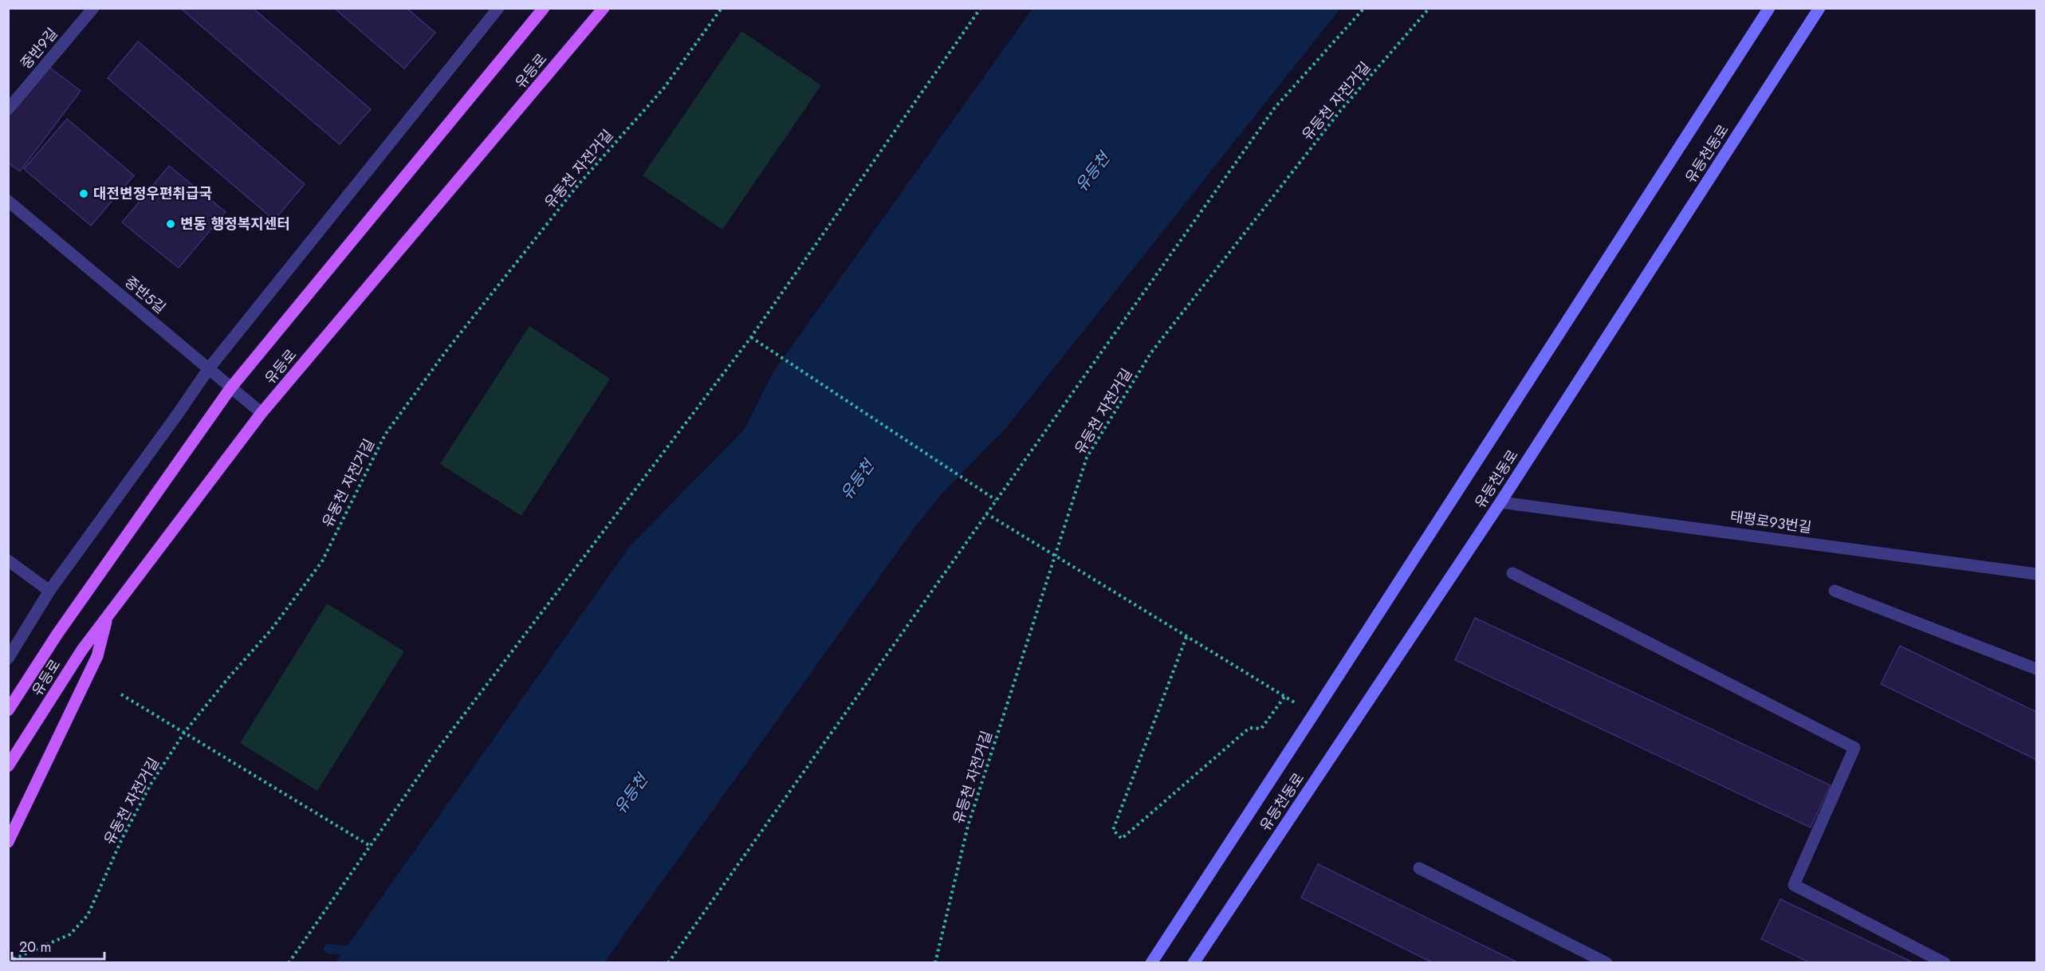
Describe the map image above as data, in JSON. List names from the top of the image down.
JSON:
{
  "streets": {
    "main road": ["유등로", "유등천동로"],
    "street": ["중반9길", "중반5길", "태평로93번길"],
    "path": ["유등천 자전거길", "유동천 자전거길"]
  },
  "crossings": [
    ["유등로", "중반5길"],
    ["유등천동로", "태평로93번길"]
  ],
  "water": ["유등천"],
  "places": ["대전변정우편취급국", "변동 행정복지센터"],
  "scale_bar": "20 m"
}
